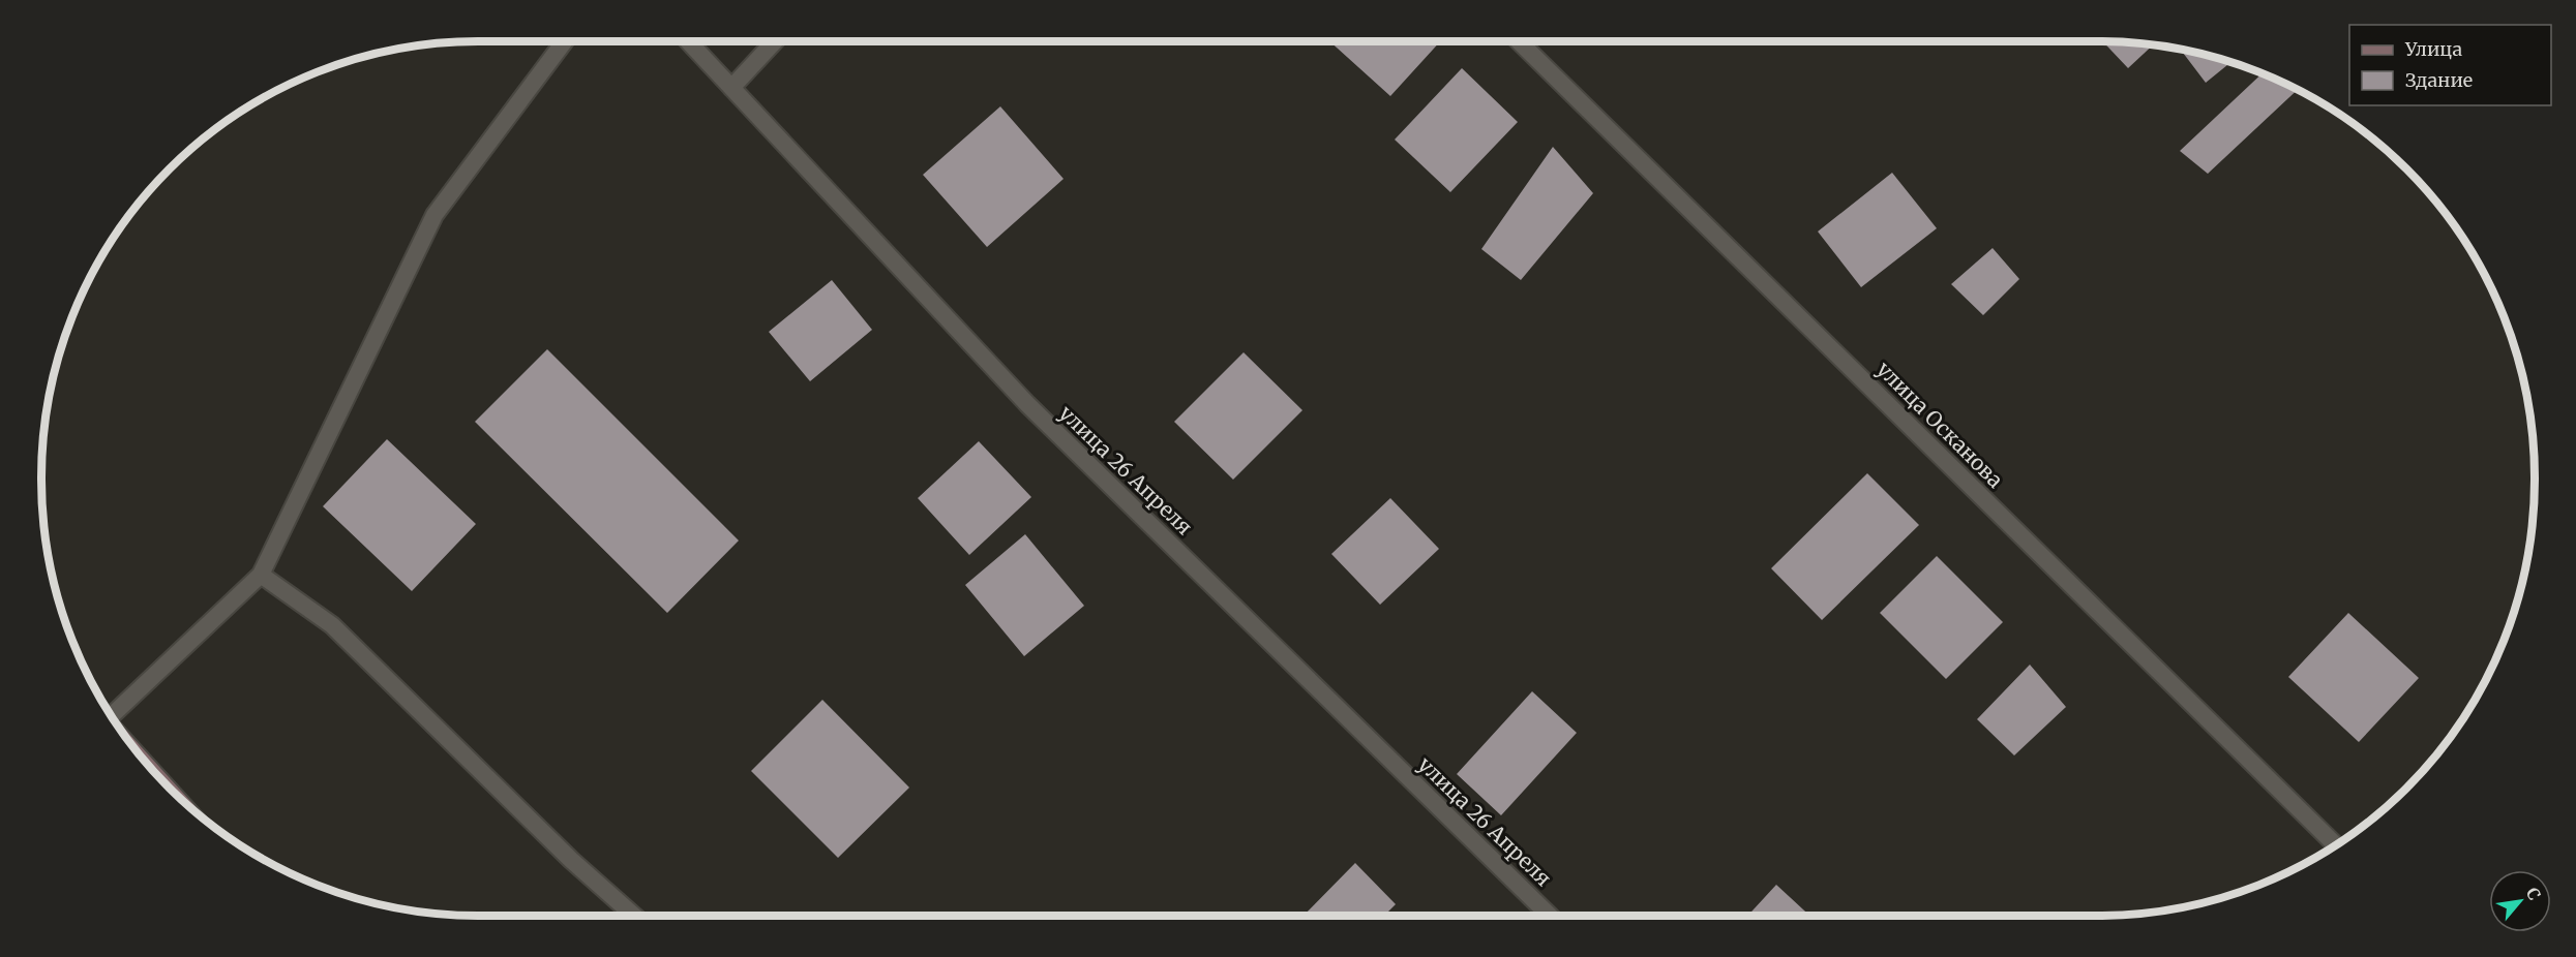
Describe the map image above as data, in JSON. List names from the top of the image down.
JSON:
{
  "streets": {
    "street": ["улица Осканова", "улица 26 Апреля"]
  },
  "legend": ["Улица", "Здание"],
  "north": "top right"
}
